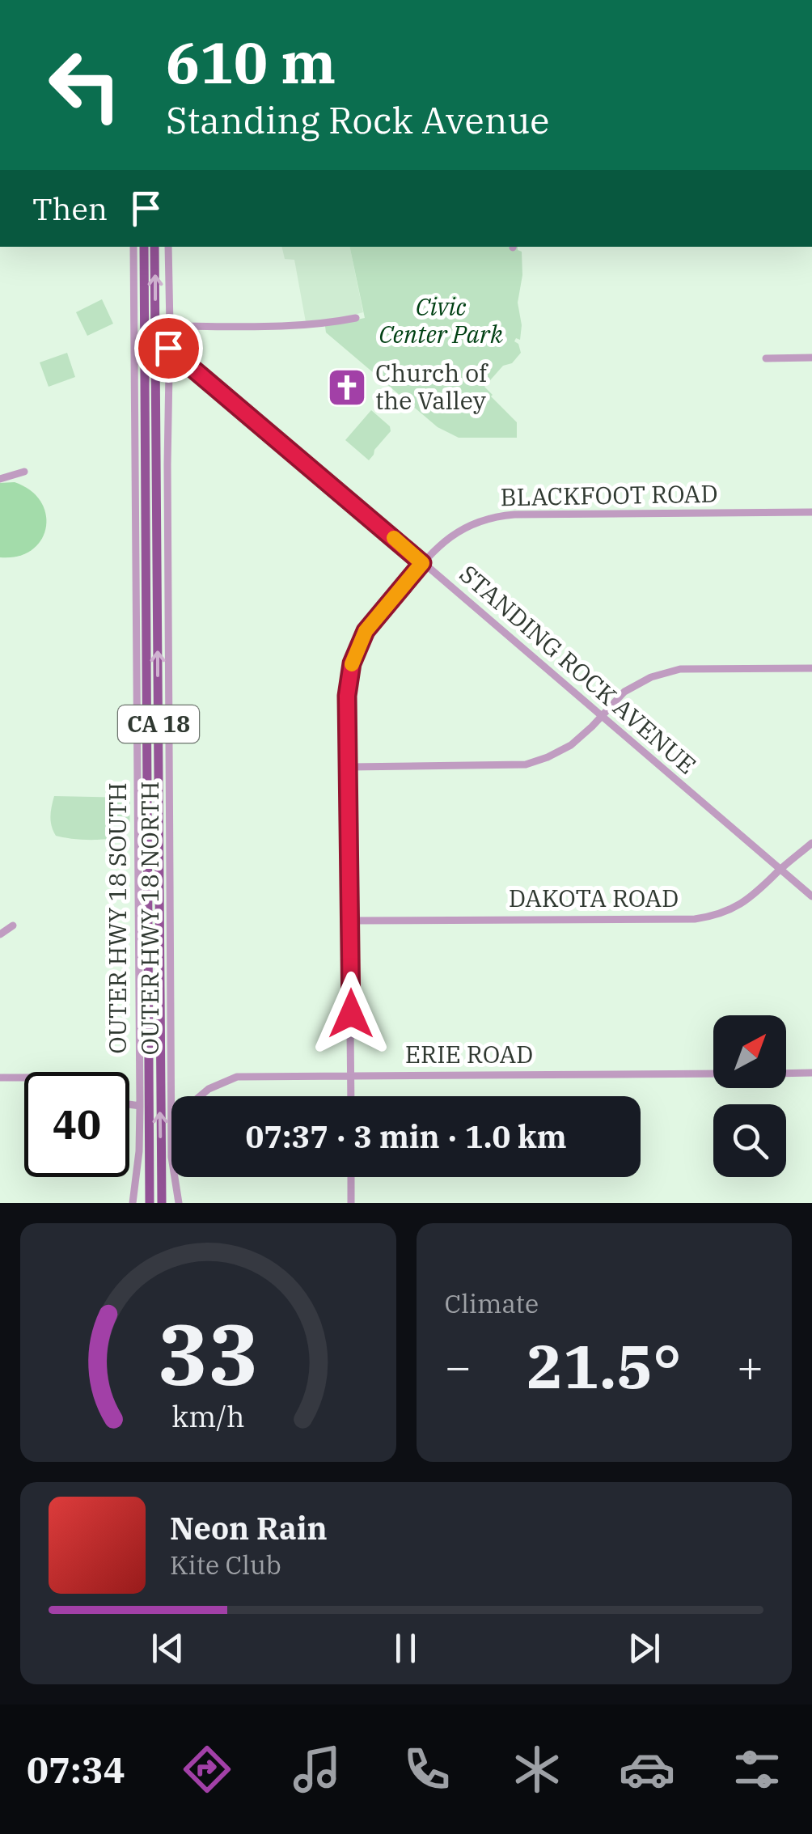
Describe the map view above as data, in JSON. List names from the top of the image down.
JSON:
{
  "streets": {
    "main road": ["CA 18"],
    "street": [
      "BLACKFOOT ROAD",
      "STANDING ROCK AVENUE",
      "DAKOTA ROAD",
      "OUTER HWY 18 SOUTH",
      "OUTER HWY 18 NORTH",
      "ERIE ROAD"
    ]
  },
  "crossings": [
    ["BLACKFOOT ROAD", "STANDING ROCK AVENUE"],
    ["BLACKFOOT ROAD", "DAKOTA ROAD"],
    ["BLACKFOOT ROAD", "ERIE ROAD"],
    ["STANDING ROCK AVENUE", "DAKOTA ROAD"],
    ["STANDING ROCK AVENUE", "OUTER HWY 18 NORTH"]
  ],
  "parks": ["Civic Center Park"],
  "places": {
    "church": ["Church of the Valley"]
  },
  "north": "top right",
  "page": {
    "turn": ["610 m", "Standing Rock Avenue"],
    "then": "Then",
    "limit": "40",
    "trip": "07:37 · 3 min · 1.0 km",
    "tile": "Climate",
    "heat": ["−", "21.5°", "+"],
    "song": ["Neon Rain", "Kite Club"],
    "tabs": "07:34",
    "gauge": ["33", "km/h"]
  }
}
